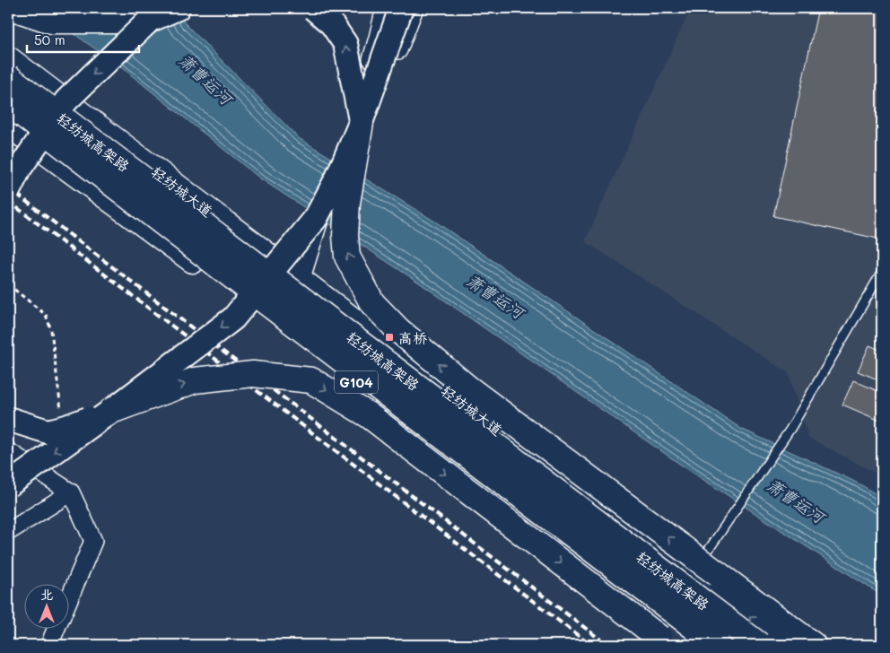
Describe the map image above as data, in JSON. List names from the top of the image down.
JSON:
{
  "streets": {
    "main road": ["轻纺城高架路", "轻纺城大道", "G104"]
  },
  "water": ["萧曹运河"],
  "places": {
    "transit": ["高桥"]
  },
  "scale_bar": "50 m",
  "north": "top"
}
